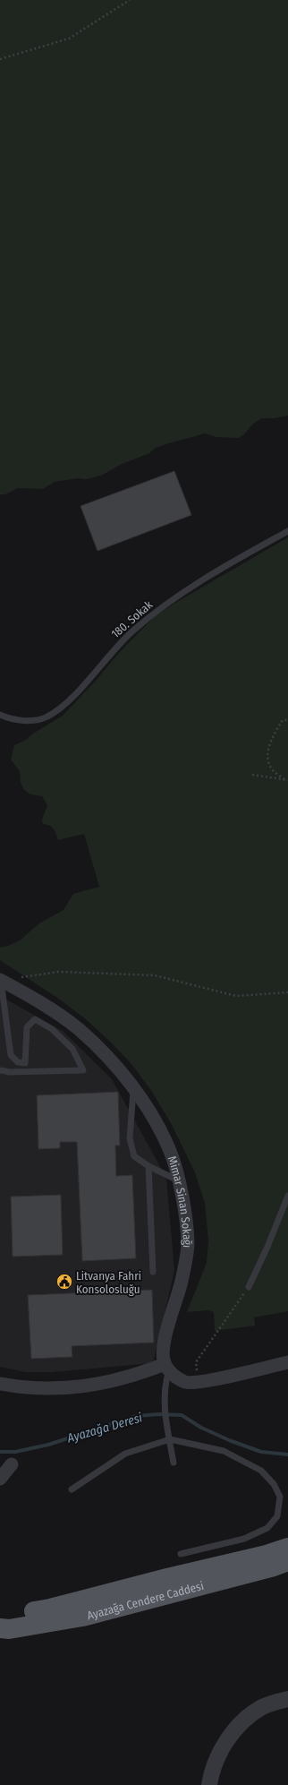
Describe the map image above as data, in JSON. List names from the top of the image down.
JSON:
{
  "streets": {
    "main road": ["Ayazağa Cendere Caddesi"],
    "street": ["Mimar Sinan Sokağı"],
    "lane": ["180. Sokak"]
  },
  "water": ["Ayazağa Deresi"],
  "places": {
    "public building": ["Litvanya Fahri Konsolosluğu"]
  }
}
